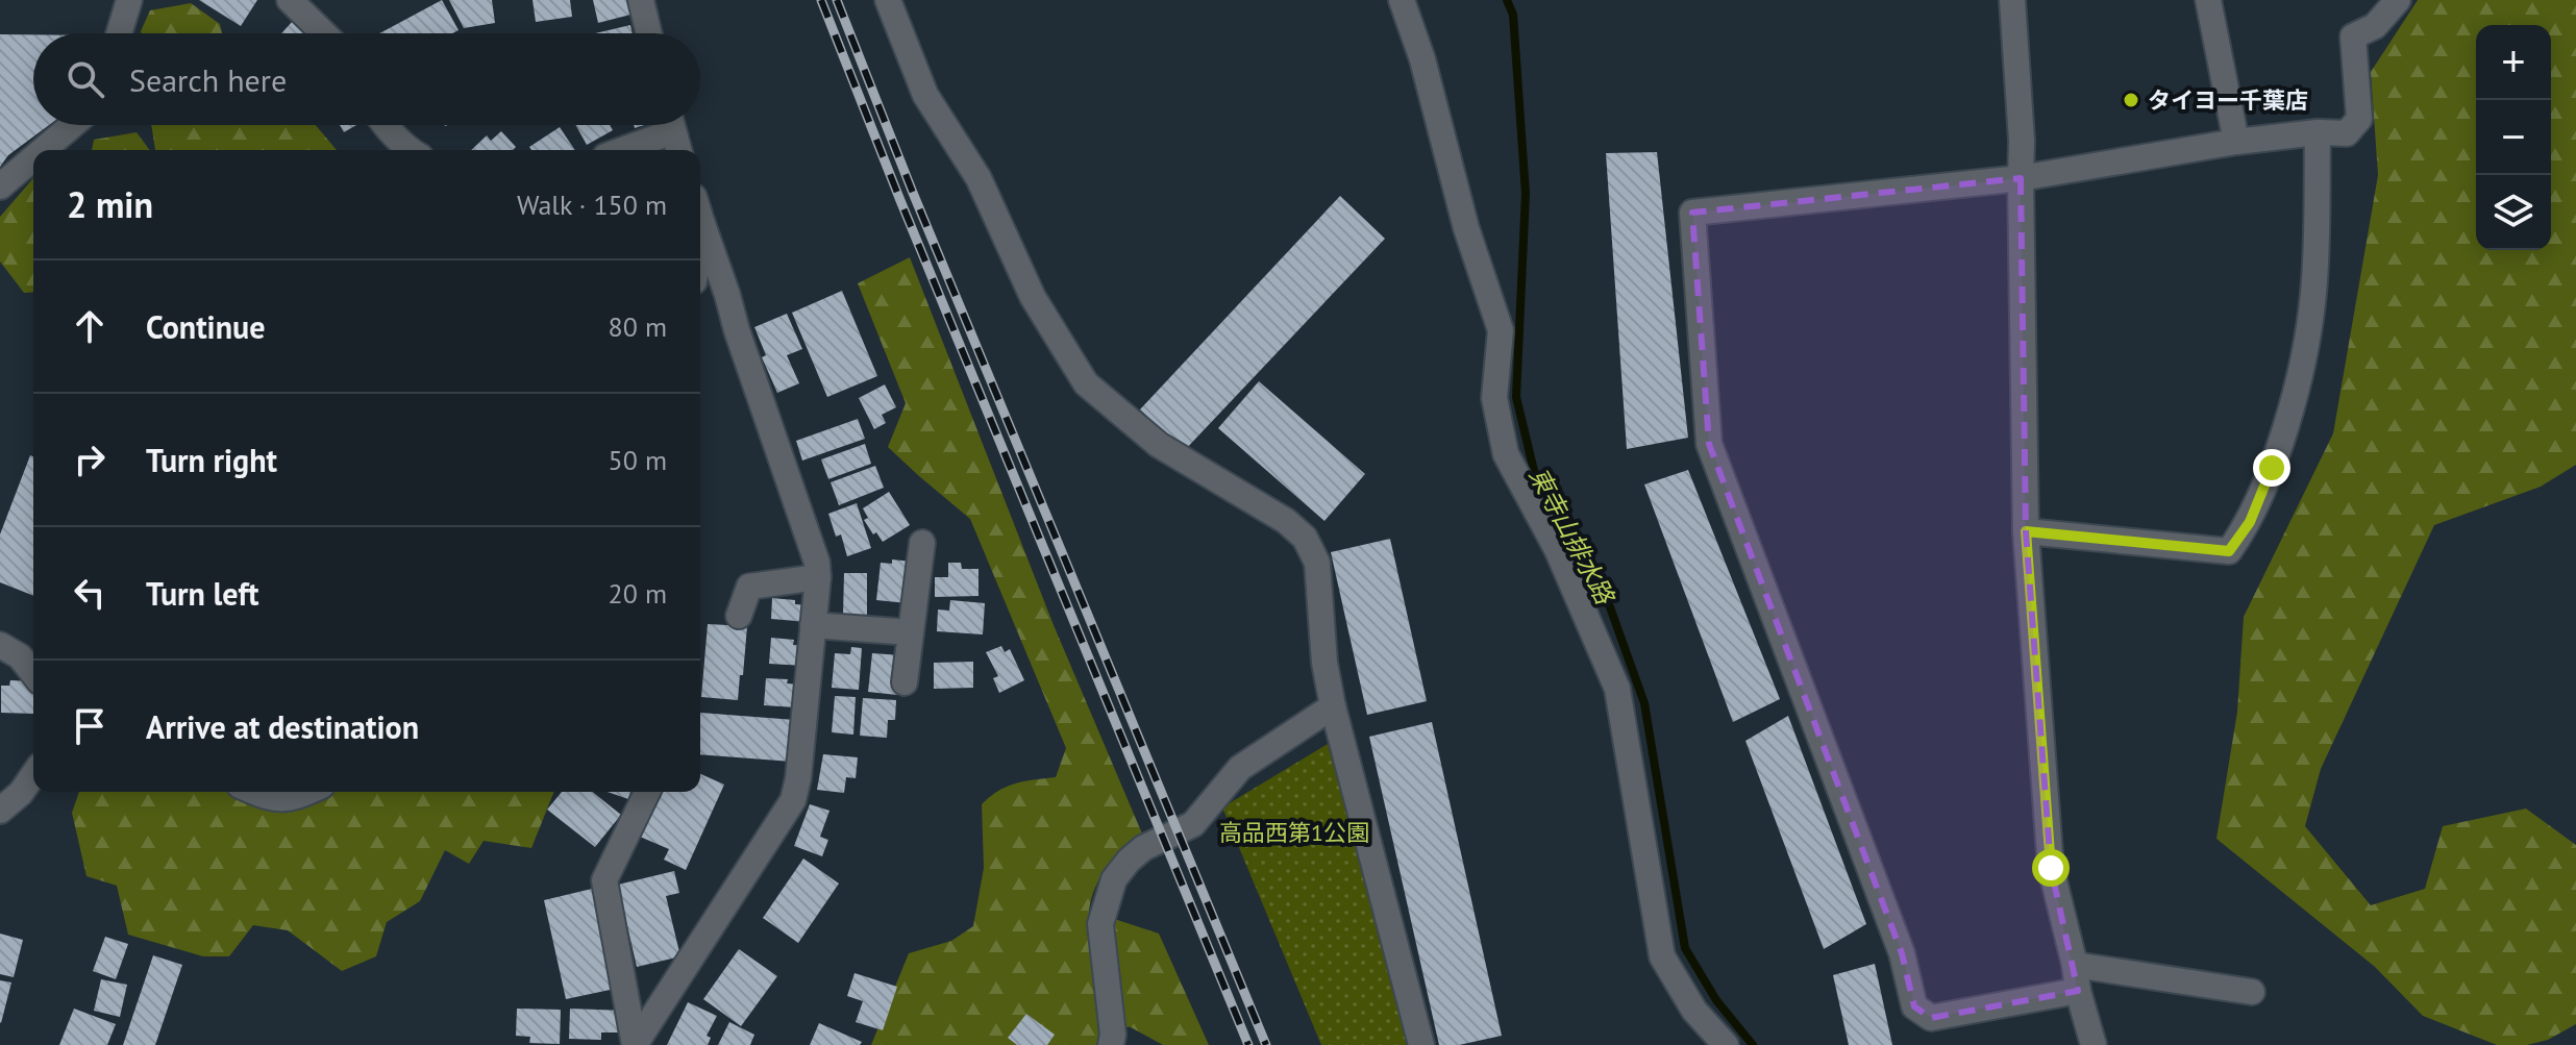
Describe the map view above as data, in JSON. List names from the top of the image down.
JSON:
{
  "water": ["東寺山排水路"],
  "parks": ["高品西第1公園"],
  "places": ["タイヨー千葉店"],
  "page": {
    "map_buttons": ["+", "−"],
    "search": "Search here",
    "heading": ["2 min", "Walk · 150 m"],
    "list": [
      ["Continue", "80 m"],
      ["Turn right", "50 m"],
      ["Turn left", "20 m"],
      "Arrive at destination"
    ]
  }
}
